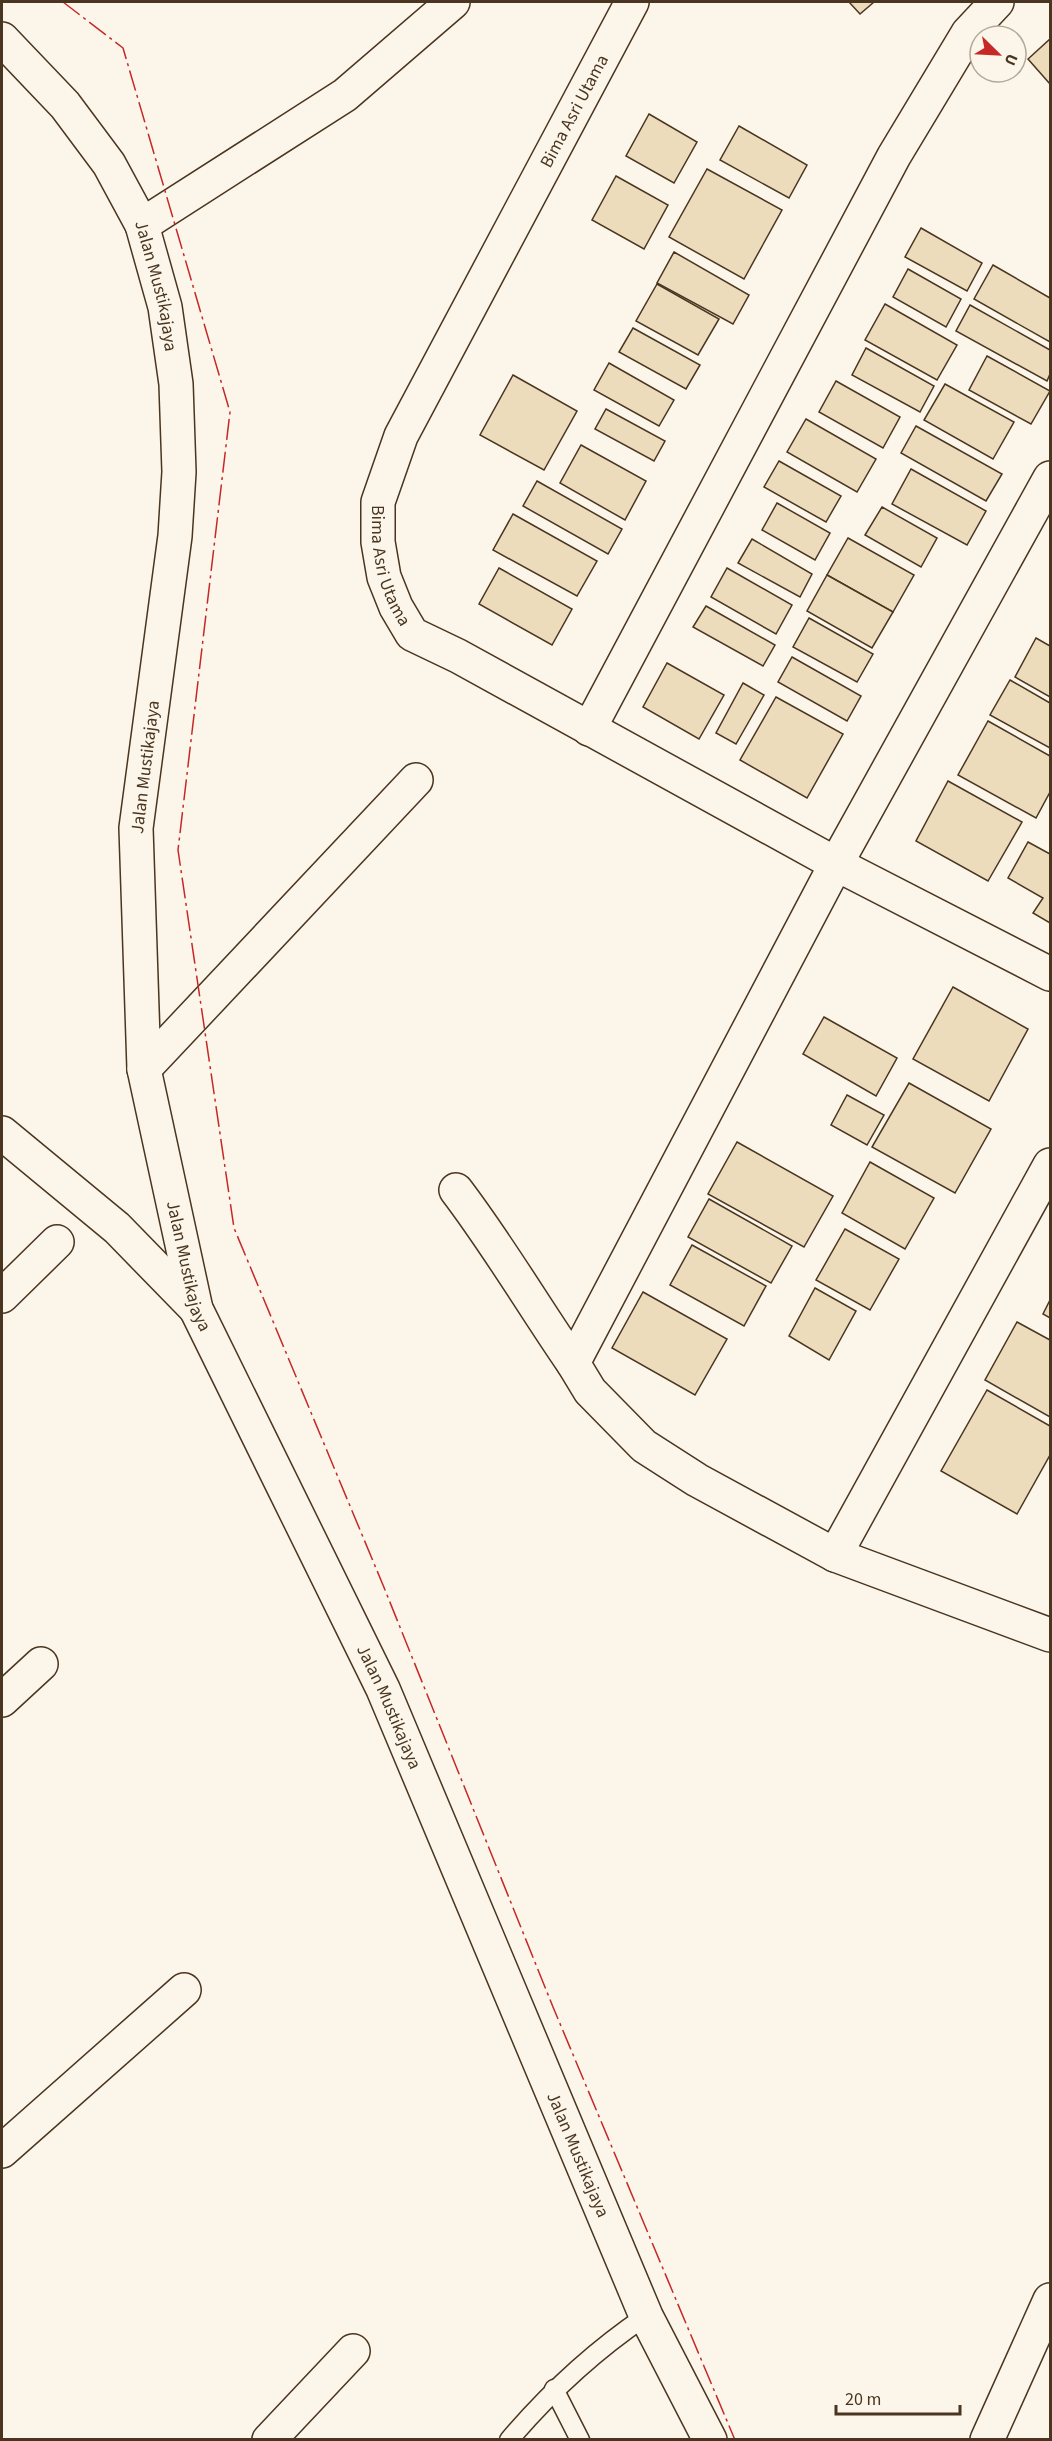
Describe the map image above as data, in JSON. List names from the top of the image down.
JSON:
{
  "streets": {
    "street": ["Bima Asri Utama", "Jalan Mustikajaya"]
  },
  "scale_bar": "20 m",
  "north": "bottom right"
}
